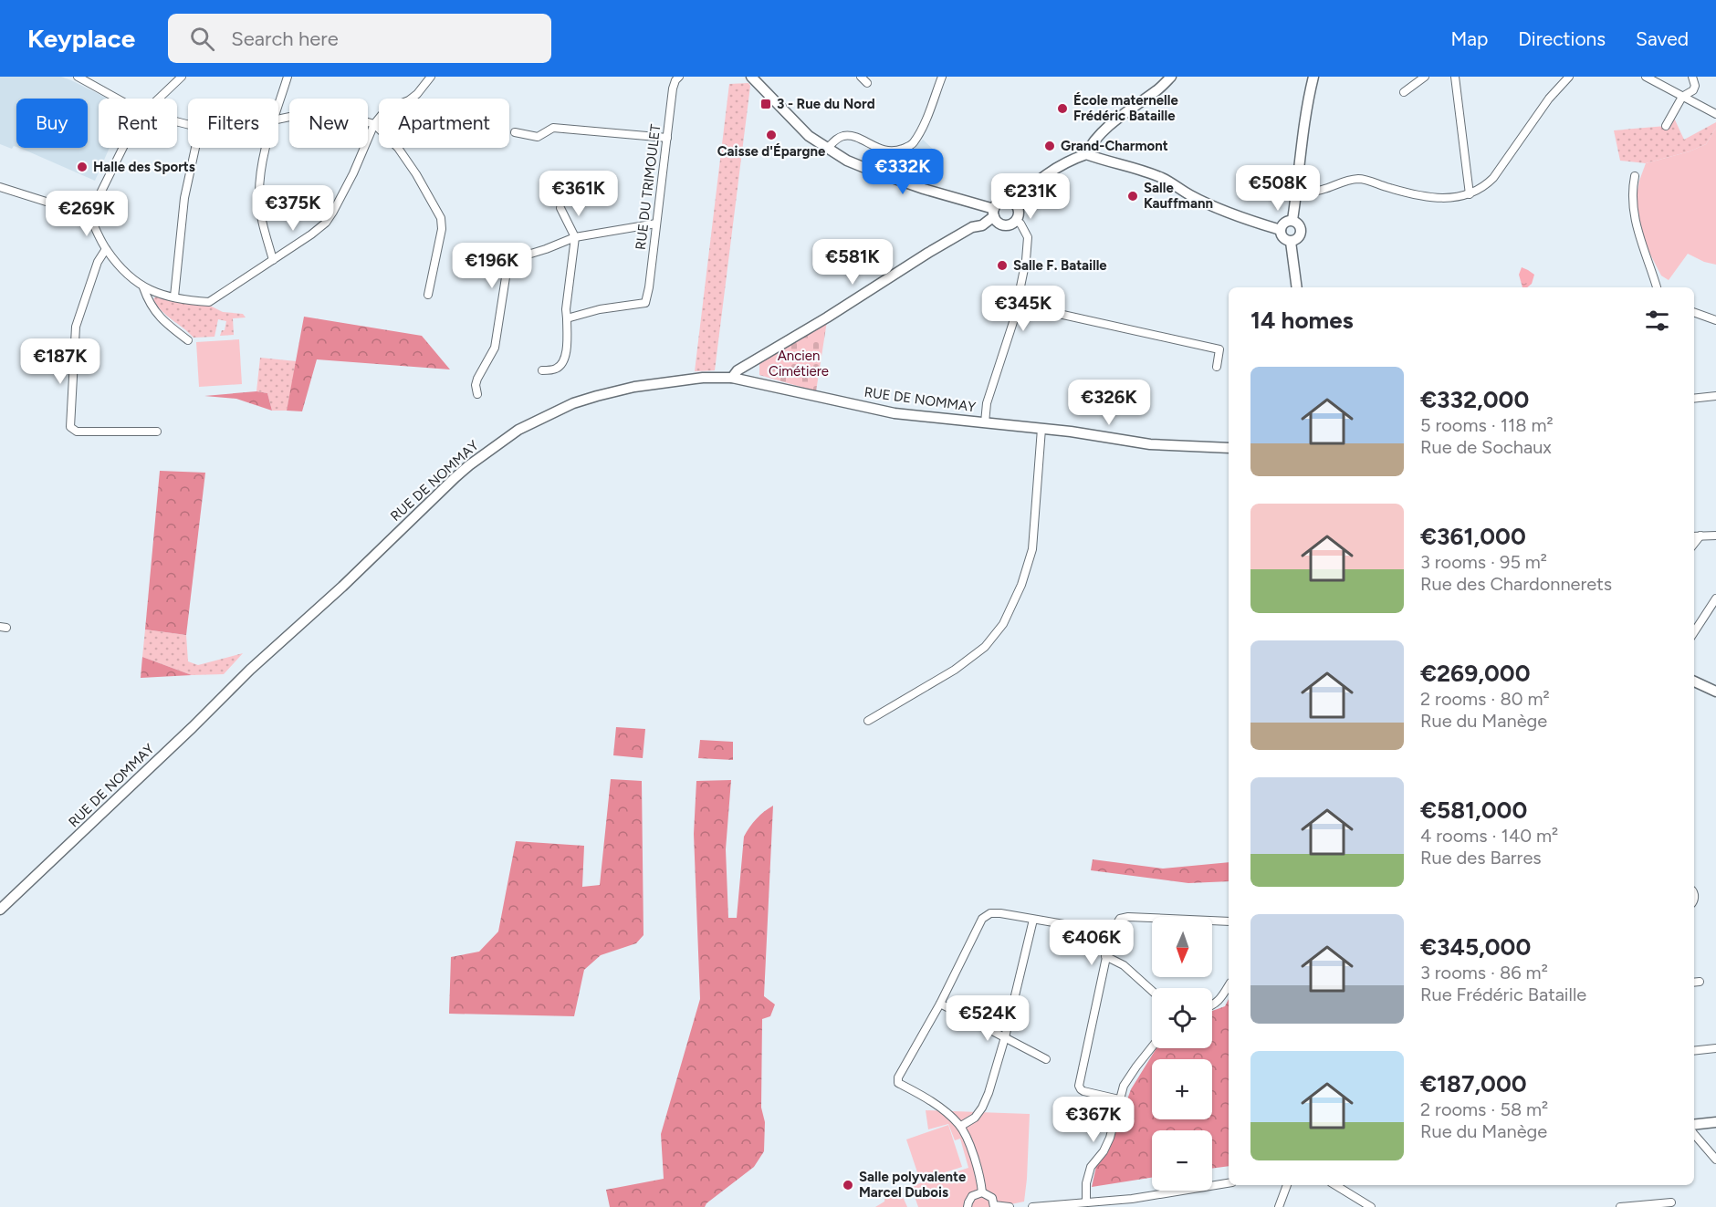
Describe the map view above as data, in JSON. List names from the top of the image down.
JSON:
{
  "streets": {
    "street": ["RUE DU TRIMOULET", "RUE DE NOMMAY"]
  },
  "parks": ["Ancien Cimétiere"],
  "places": {
    "transit": ["3 - Rue du Nord"],
    "other": [
      "École maternelle Frédéric Bataille",
      "Caisse d'Épargne",
      "Grand-Charmont",
      "Halle des Sports",
      "Salle Kauffmann",
      "Salle F. Bataille",
      "Salle polyvalente Marcel Dubois"
    ]
  },
  "north": "bottom",
  "page": {
    "header": "Keyplace",
    "search": "Search here",
    "nav": ["Map", "Directions", "Saved"],
    "chip": [
      "Buy",
      "Rent",
      "Filters",
      "New",
      "Apartment"
    ],
    "price": [
      "€332K",
      "€508K",
      "€361K",
      "€231K",
      "€375K",
      "€269K",
      "€581K",
      "€196K",
      "€345K",
      "€187K",
      "€326K",
      "€406K",
      "€524K",
      "€367K"
    ],
    "heading": "14 homes",
    "list": [
      {
        "name": "€332,000",
        "note": "5 rooms · 118 m² · Rue de Sochaux"
      },
      {
        "name": "€361,000",
        "note": "3 rooms · 95 m² · Rue des Chardonnerets"
      },
      {
        "name": "€269,000",
        "note": "2 rooms · 80 m² · Rue du Manège"
      },
      {
        "name": "€581,000",
        "note": "4 rooms · 140 m² · Rue des Barres"
      },
      {
        "name": "€345,000",
        "note": "3 rooms · 86 m² · Rue Frédéric Bataille"
      },
      {
        "name": "€187,000",
        "note": "2 rooms · 58 m² · Rue du Manège"
      }
    ],
    "map_buttons": ["+", "−"]
  }
}
